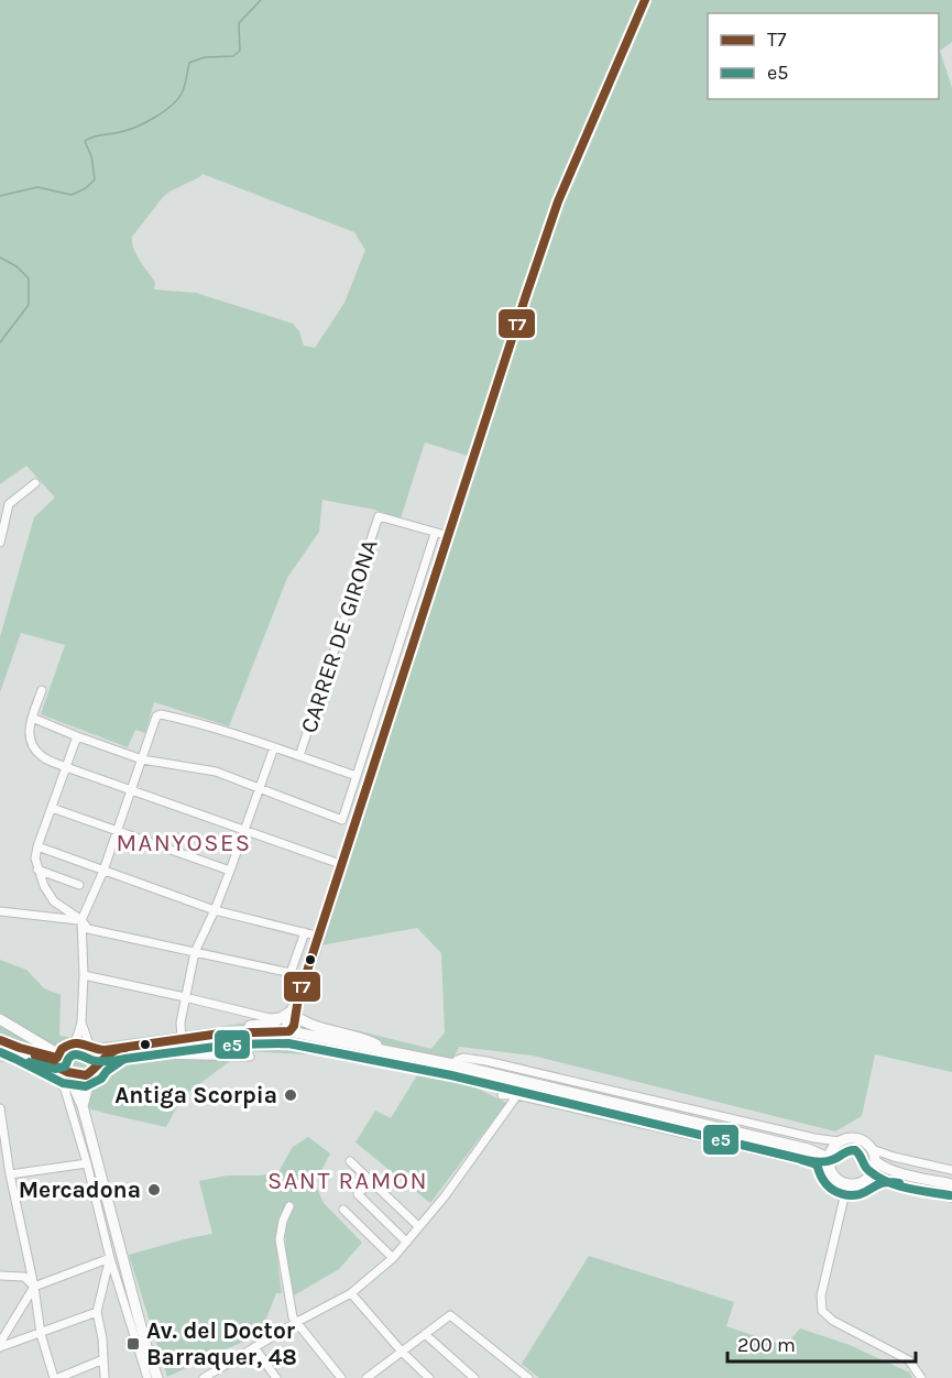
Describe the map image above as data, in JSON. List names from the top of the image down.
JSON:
{
  "streets": {
    "street": ["CARRER DE GIRONA"]
  },
  "districts": ["MANYOSES", "SANT RAMON"],
  "places": {
    "other": ["Antiga Scorpia", "Mercadona"],
    "transit": ["Av. del Doctor Barraquer, 48"]
  },
  "lines": ["transit line T7", "transit line e5"],
  "legend": ["T7", "e5"],
  "scale_bar": "200 m"
}
